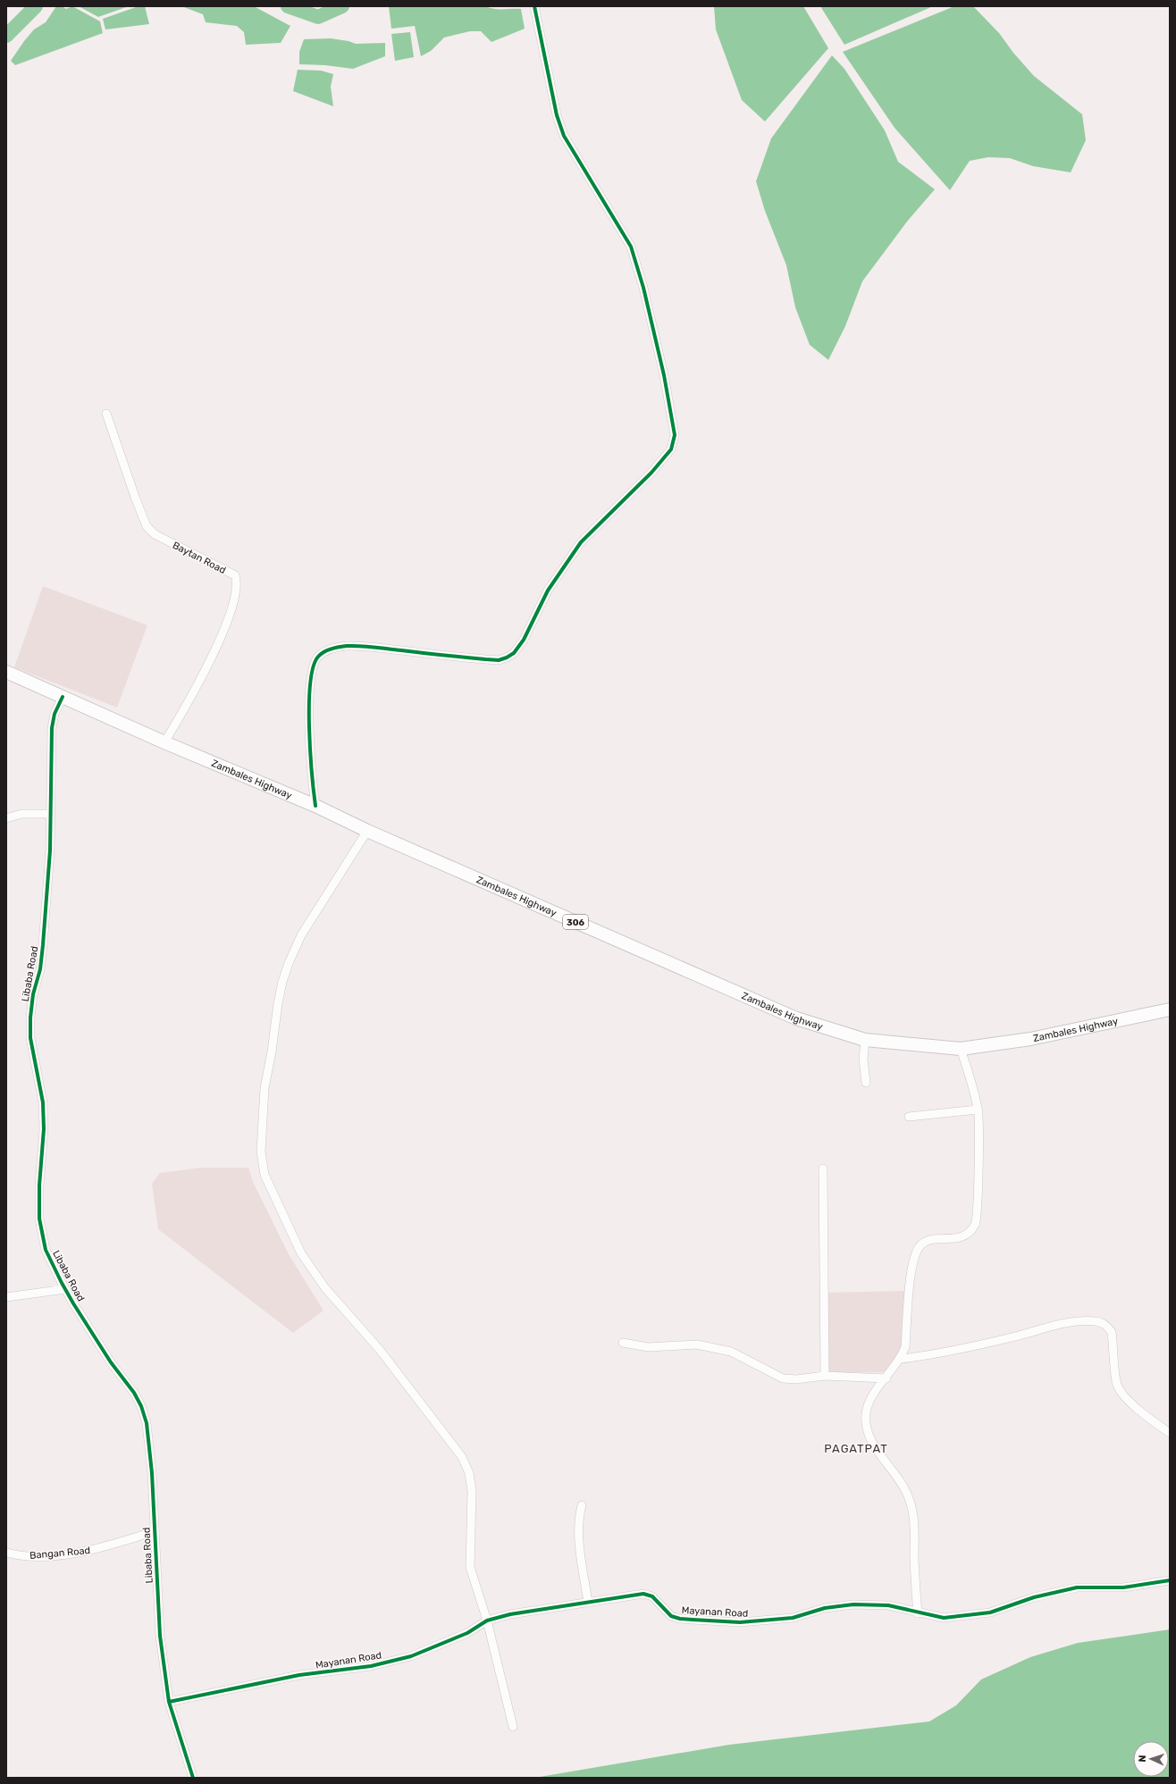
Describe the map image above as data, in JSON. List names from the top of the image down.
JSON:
{
  "streets": {
    "main road": ["Zambales Highway", "306"],
    "street": [
      "Baytan Road",
      "Libaba Road",
      "Bangan Road",
      "Mayanan Road"
    ]
  },
  "crossings": [
    ["Baytan Road", "Zambales Highway"],
    ["Zambales Highway", "Libaba Road"],
    ["Libaba Road", "Bangan Road"],
    ["Libaba Road", "Mayanan Road"]
  ],
  "districts": ["PAGATPAT"],
  "north": "left"
}
